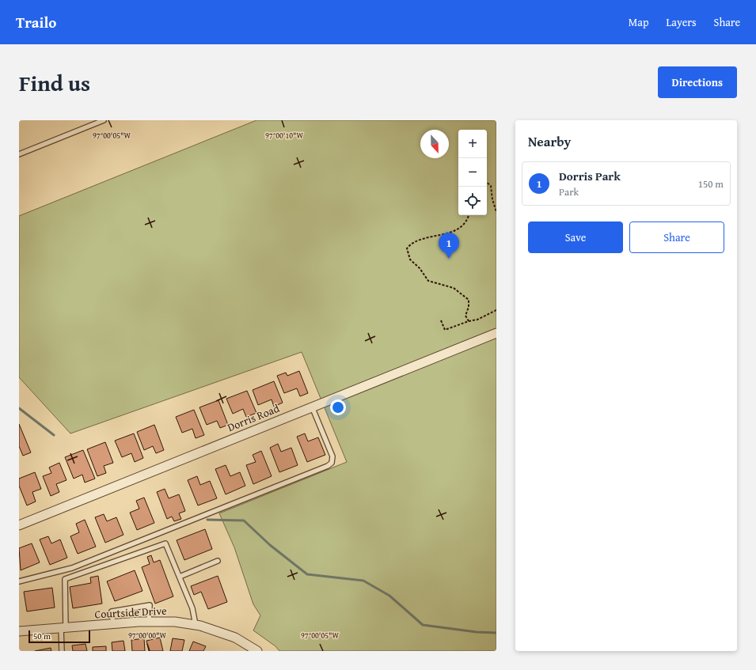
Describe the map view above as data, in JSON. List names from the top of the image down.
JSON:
{
  "streets": {
    "street": ["Dorris Road", "Courtside Drive"]
  },
  "scale_bar": "50 m",
  "north": "bottom",
  "page": {
    "header": "Trailo",
    "nav": ["Map", "Layers", "Share"],
    "title": "Find us",
    "buttons": [
      "Directions",
      ["Save", "Share"]
    ],
    "heading": "Nearby",
    "map_buttons": ["+", "−"],
    "list": [
      {
        "mark": "1",
        "name": "Dorris Park",
        "note": "Park",
        "value": "150 m"
      }
    ],
    "pins": "1",
    "scale": "50 m"
  },
  "coordinates": ["97°00'05\"W", "97°00'10\"W", "97°00'00\"W"]
}
